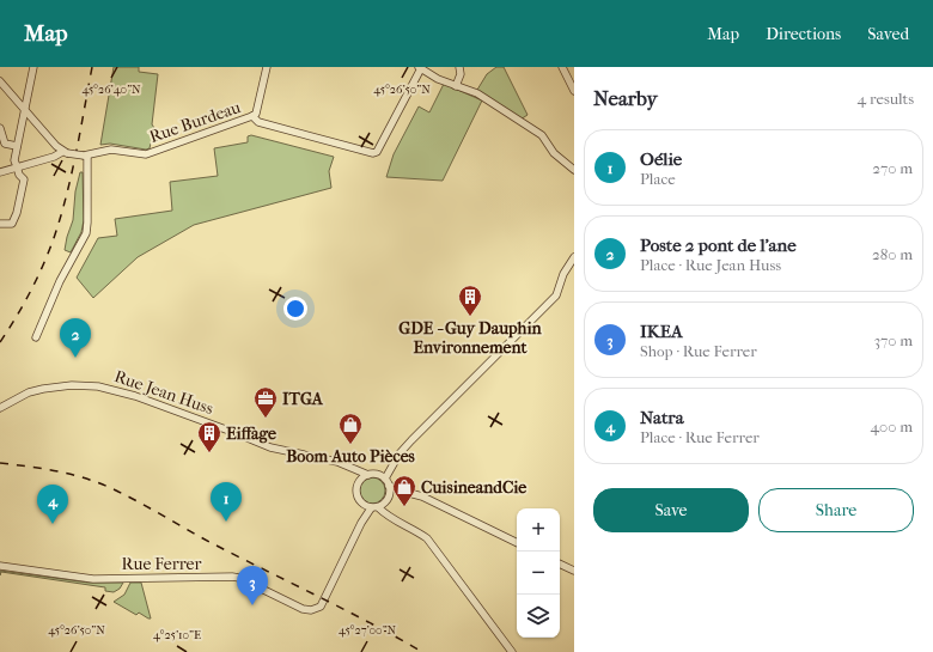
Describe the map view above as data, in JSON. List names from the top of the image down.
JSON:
{
  "streets": {
    "street": ["Rue Burdeau", "Rue Jean Huss", "Rue Ferrer"]
  },
  "places": {
    "building": ["GDE - Guy Dauphin Environnement", "Eiffage"],
    "office": ["ITGA"],
    "shop": ["Boom Auto Pièces", "CuisineandCie"]
  },
  "page": {
    "header": "Map",
    "nav": ["Map", "Directions", "Saved"],
    "heading": ["Nearby", "4 results"],
    "list": [
      {
        "mark": "1",
        "name": "Oélie",
        "note": "Place",
        "value": "270 m"
      },
      {
        "mark": "2",
        "name": "Poste 2 pont de l'ane",
        "note": "Place · Rue Jean Huss",
        "value": "280 m"
      },
      {
        "mark": "3",
        "name": "IKEA",
        "note": "Shop · Rue Ferrer",
        "value": "370 m"
      },
      {
        "mark": "4",
        "name": "Natra",
        "note": "Place · Rue Ferrer",
        "value": "400 m"
      }
    ],
    "pins": [
      "2",
      "1",
      "4",
      "3"
    ],
    "buttons": ["Save", "Share"],
    "map_buttons": ["+", "−"]
  },
  "coordinates": [
    "45°26'40\"N",
    "45°26'50\"N",
    "45°27'00\"N",
    "4°25'10\"E"
  ]
}
